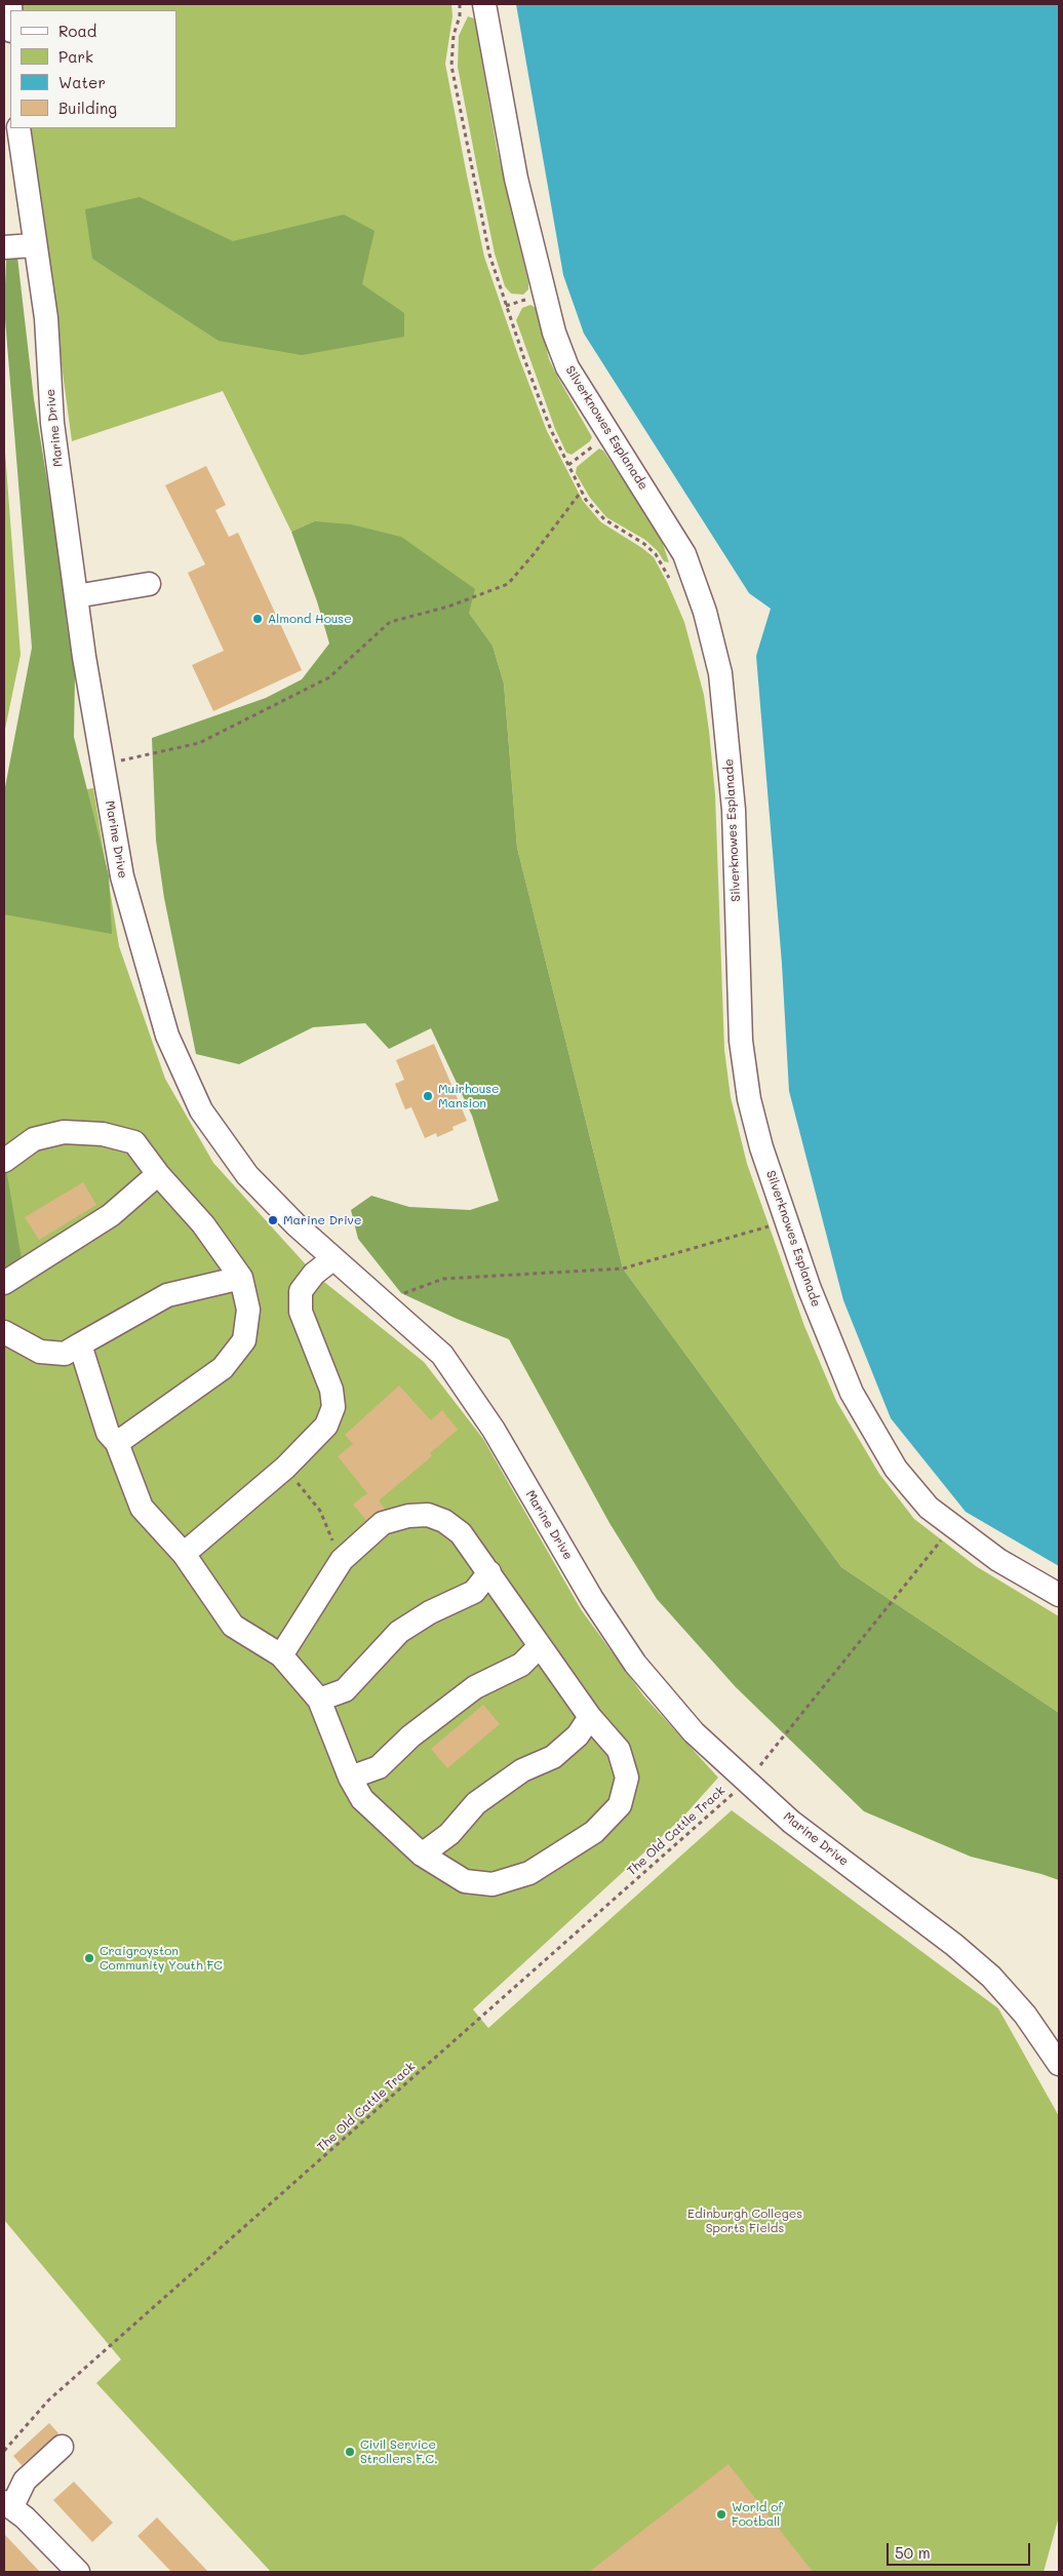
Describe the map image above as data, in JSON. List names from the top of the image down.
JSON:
{
  "streets": {
    "street": ["Marine Drive", "Silverknowes Esplanade"],
    "path": ["The Old Cattle Track"]
  },
  "crossings": [
    ["Marine Drive", "The Old Cattle Track"],
    ["Silverknowes Esplanade", "The Old Cattle Track"]
  ],
  "parks": ["Edinburgh Colleges Sports Fields"],
  "places": [
    "Almond House",
    "Muirhouse Mansion",
    "Marine Drive",
    "Craigroyston Community Youth FC",
    "Civil Service Strollers F.C.",
    "World of Football"
  ],
  "legend": [
    "Road",
    "Park",
    "Water",
    "Building"
  ],
  "scale_bar": "50 m"
}
